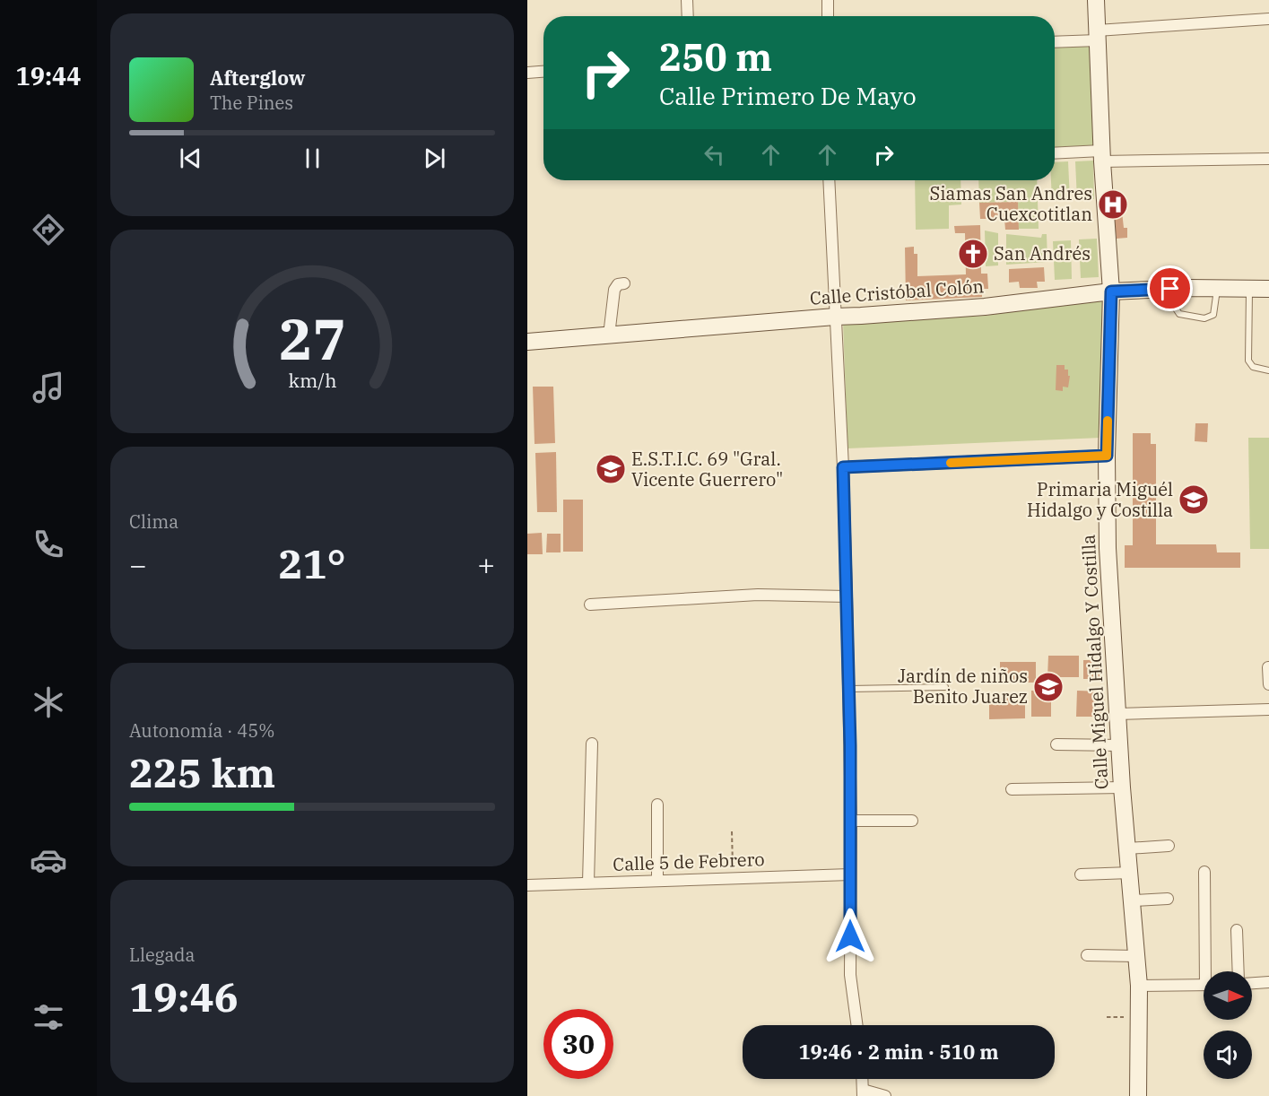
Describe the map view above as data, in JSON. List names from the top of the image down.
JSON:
{
  "streets": {
    "main road": ["Calle Cristóbal Colón", "Calle Miguel Hidalgo Y Costilla"],
    "street": ["Calle 5 de Febrero"]
  },
  "crossings": [
    ["Calle Cristóbal Colón", "Calle Miguel Hidalgo Y Costilla"]
  ],
  "places": {
    "hospital": ["Siamas San Andres Cuexcotitlan"],
    "church": ["San Andrés"],
    "school or university": ["E.S.T.I.C. 69 \"Gral. Vicente Guerrero\"", "Primaria Miguél Hidalgo y Costilla", "Jardín de niños Benito Juarez"]
  },
  "north": "right",
  "page": {
    "tabs": "19:44",
    "turn": ["250 m", "Calle Primero De Mayo"],
    "song": ["Afterglow", "The Pines"],
    "tile": [
      "Clima",
      ["Autonomía · 45%", "225 km"],
      ["Llegada", "19:46"]
    ],
    "heat": ["−", "21°", "+"],
    "limit": "30",
    "trip": "19:46 · 2 min · 510 m",
    "gauge": ["27", "km/h"]
  }
}
